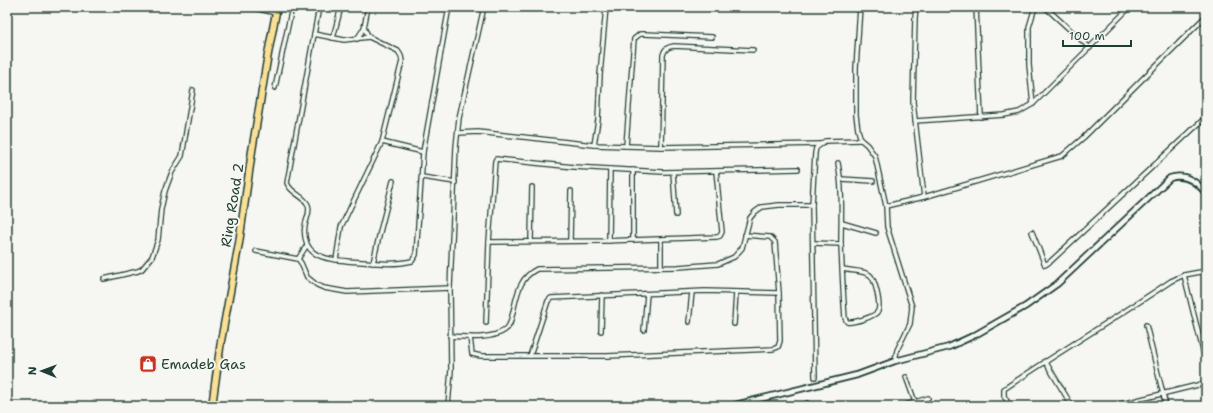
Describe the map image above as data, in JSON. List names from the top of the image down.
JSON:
{
  "streets": {
    "main road": ["Ring Road 2"]
  },
  "places": {
    "shop": ["Emadeb Gas"]
  },
  "scale_bar": "100 m",
  "north": "left"
}
